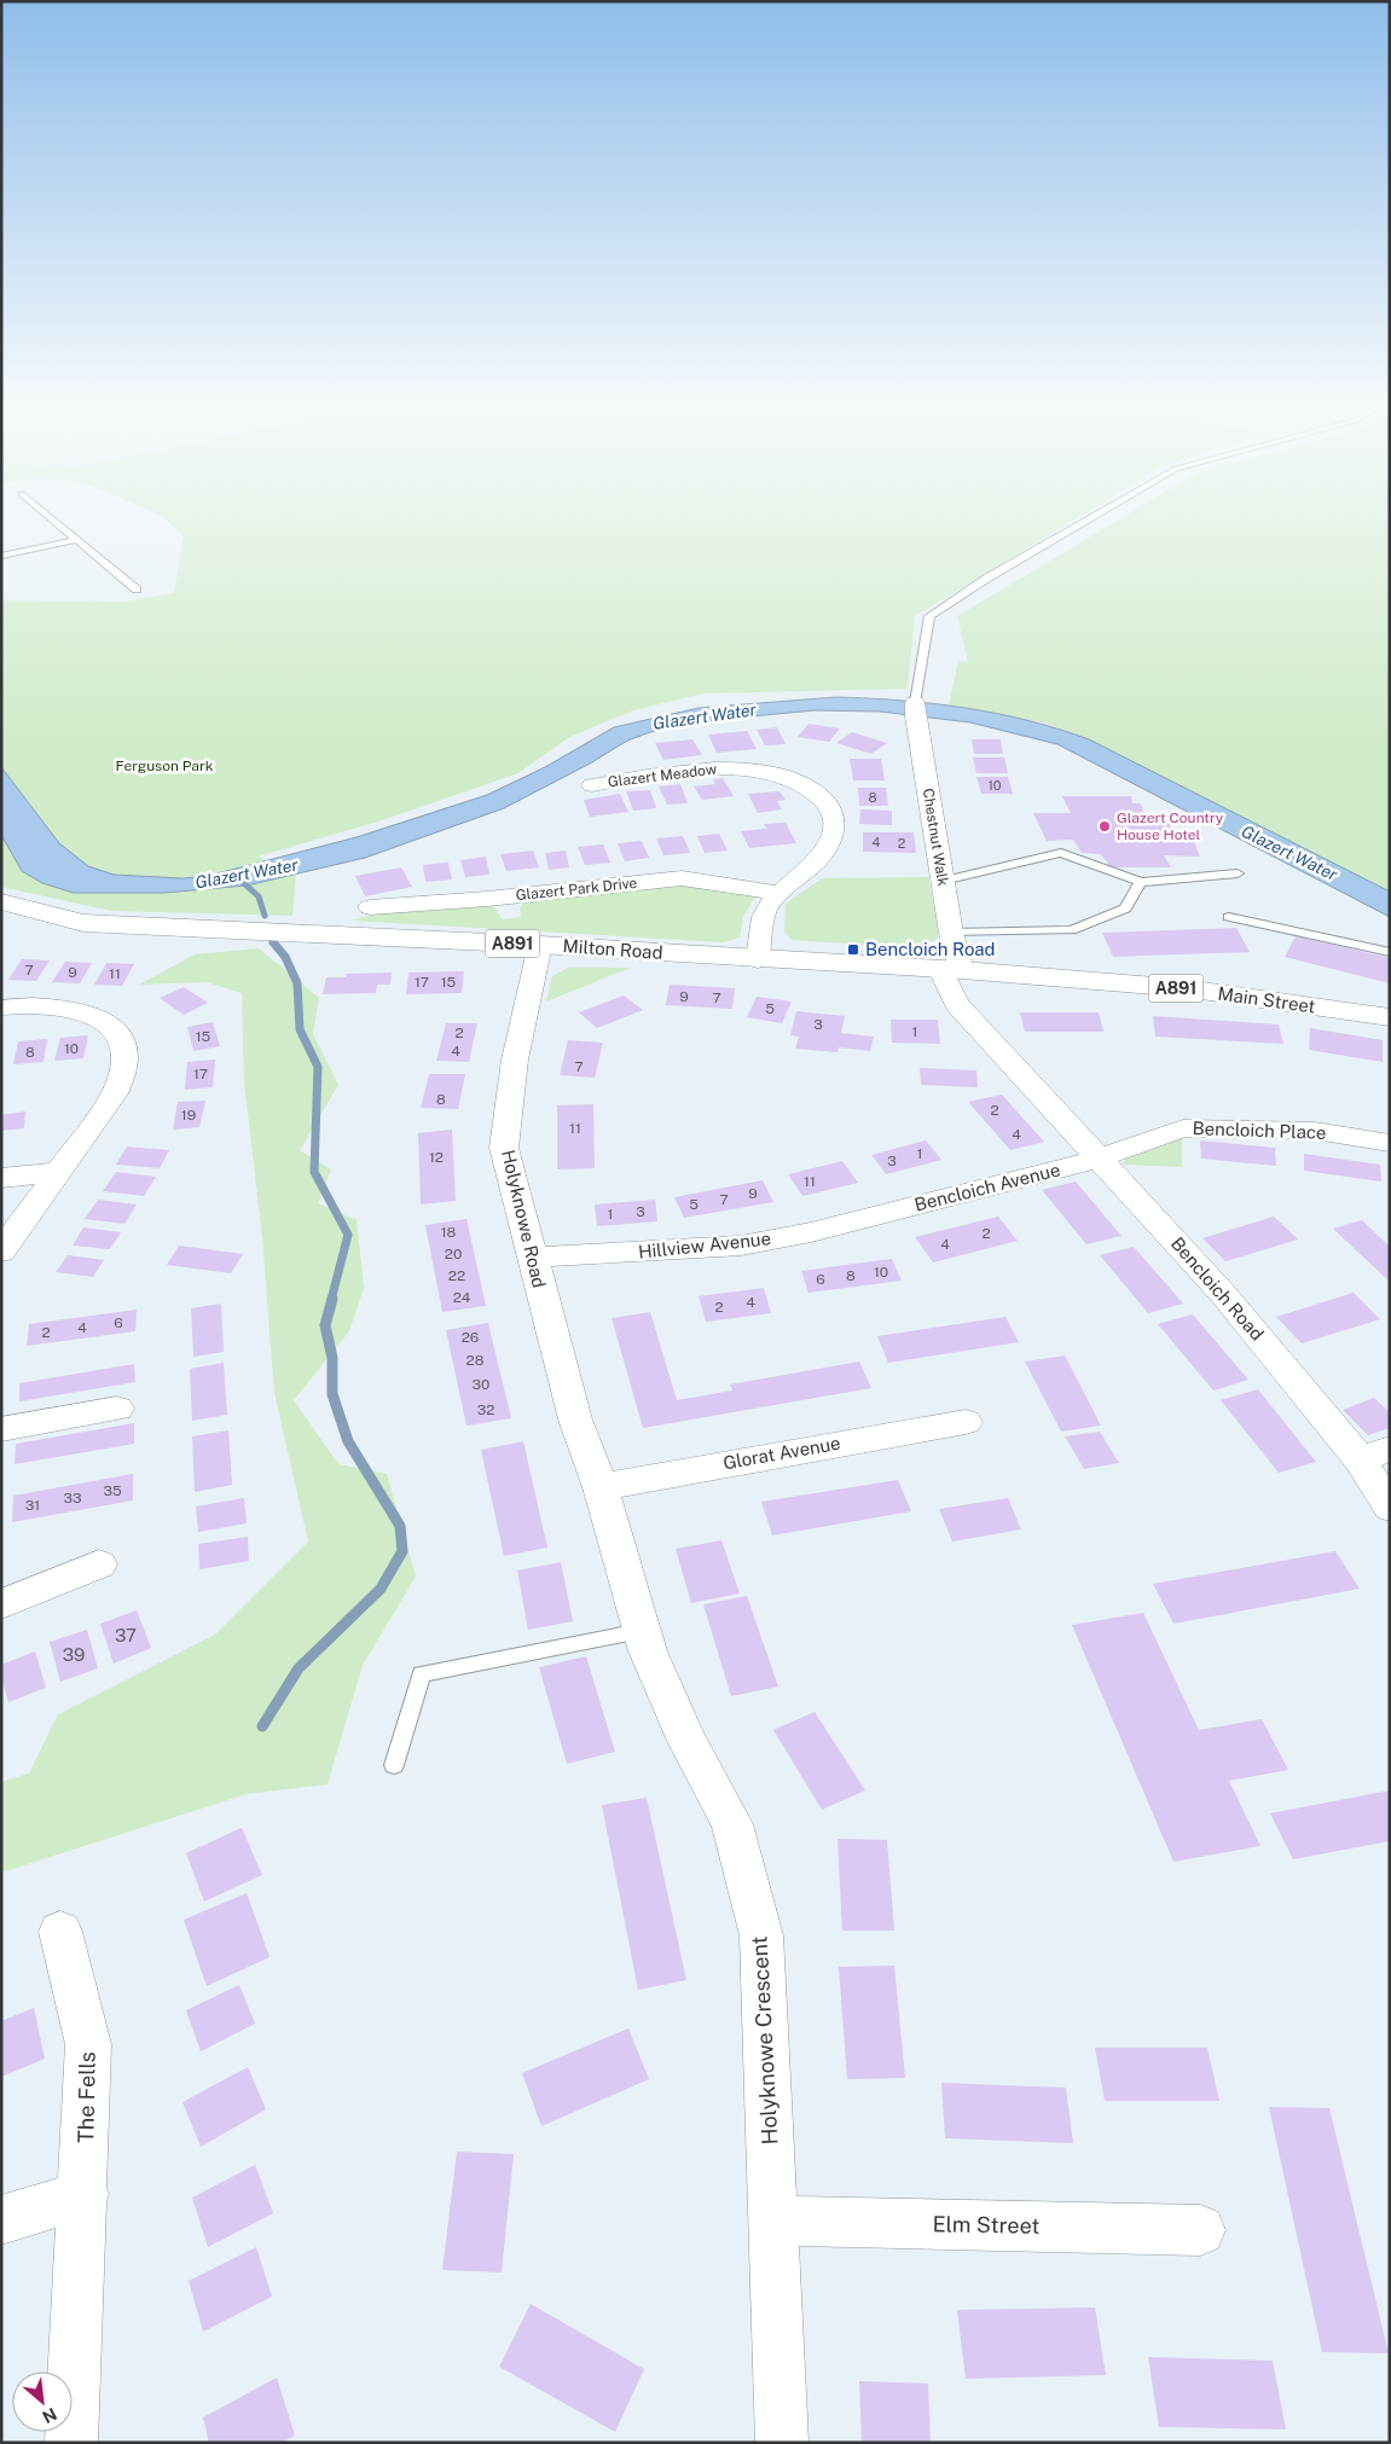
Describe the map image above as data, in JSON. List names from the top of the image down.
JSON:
{
  "streets": {
    "main road": ["A891", "Milton Road", "Main Street"],
    "street": [
      "Glazert Meadow",
      "Chestnut Walk",
      "Glazert Park Drive",
      "Bencloich Place",
      "Bencloich Avenue",
      "Holyknowe Road",
      "Hillview Avenue",
      "Bencloich Road",
      "Glorat Avenue",
      "Holyknowe Crescent",
      "The Fells",
      "Elm Street"
    ]
  },
  "crossings": [
    ["Glazert Meadow", "Glazert Park Drive"],
    ["Glazert Meadow", "Milton Road"],
    ["Chestnut Walk", "Milton Road"],
    ["Chestnut Walk", "Main Street"],
    ["Chestnut Walk", "Bencloich Road"],
    ["Milton Road", "Main Street"],
    ["Milton Road", "Holyknowe Road"],
    ["Milton Road", "Bencloich Road"],
    ["Main Street", "Bencloich Road"],
    ["Bencloich Place", "Bencloich Avenue"],
    ["Bencloich Place", "Bencloich Road"],
    ["Bencloich Avenue", "Hillview Avenue"],
    ["Bencloich Avenue", "Bencloich Road"],
    ["Holyknowe Road", "Hillview Avenue"],
    ["Holyknowe Road", "Glorat Avenue"],
    ["Holyknowe Road", "Holyknowe Crescent"],
    ["Glorat Avenue", "Holyknowe Crescent"],
    ["Holyknowe Crescent", "Elm Street"]
  ],
  "water": ["Glazert Water"],
  "parks": ["Ferguson Park"],
  "places": {
    "other": ["Glazert Country House Hotel"],
    "transit": ["Bencloich Road"]
  },
  "house_numbers": [
    "10",
    "8",
    "4",
    "2",
    "7",
    "9",
    "11",
    "17",
    "15",
    "9",
    "7",
    "5",
    "3",
    "1",
    "2",
    "15",
    "10",
    "4",
    "8",
    "7",
    "17",
    "8",
    "2",
    "19",
    "11",
    "4",
    "1",
    "12",
    "3",
    "11",
    "9",
    "7",
    "5",
    "3",
    "1",
    "18",
    "2",
    "4",
    "20",
    "10",
    "22",
    "8",
    "6",
    "24",
    "4",
    "2",
    "6",
    "4",
    "2",
    "26",
    "28",
    "30",
    "32",
    "35",
    "33",
    "31",
    "37",
    "39"
  ],
  "north": "bottom right"
}
